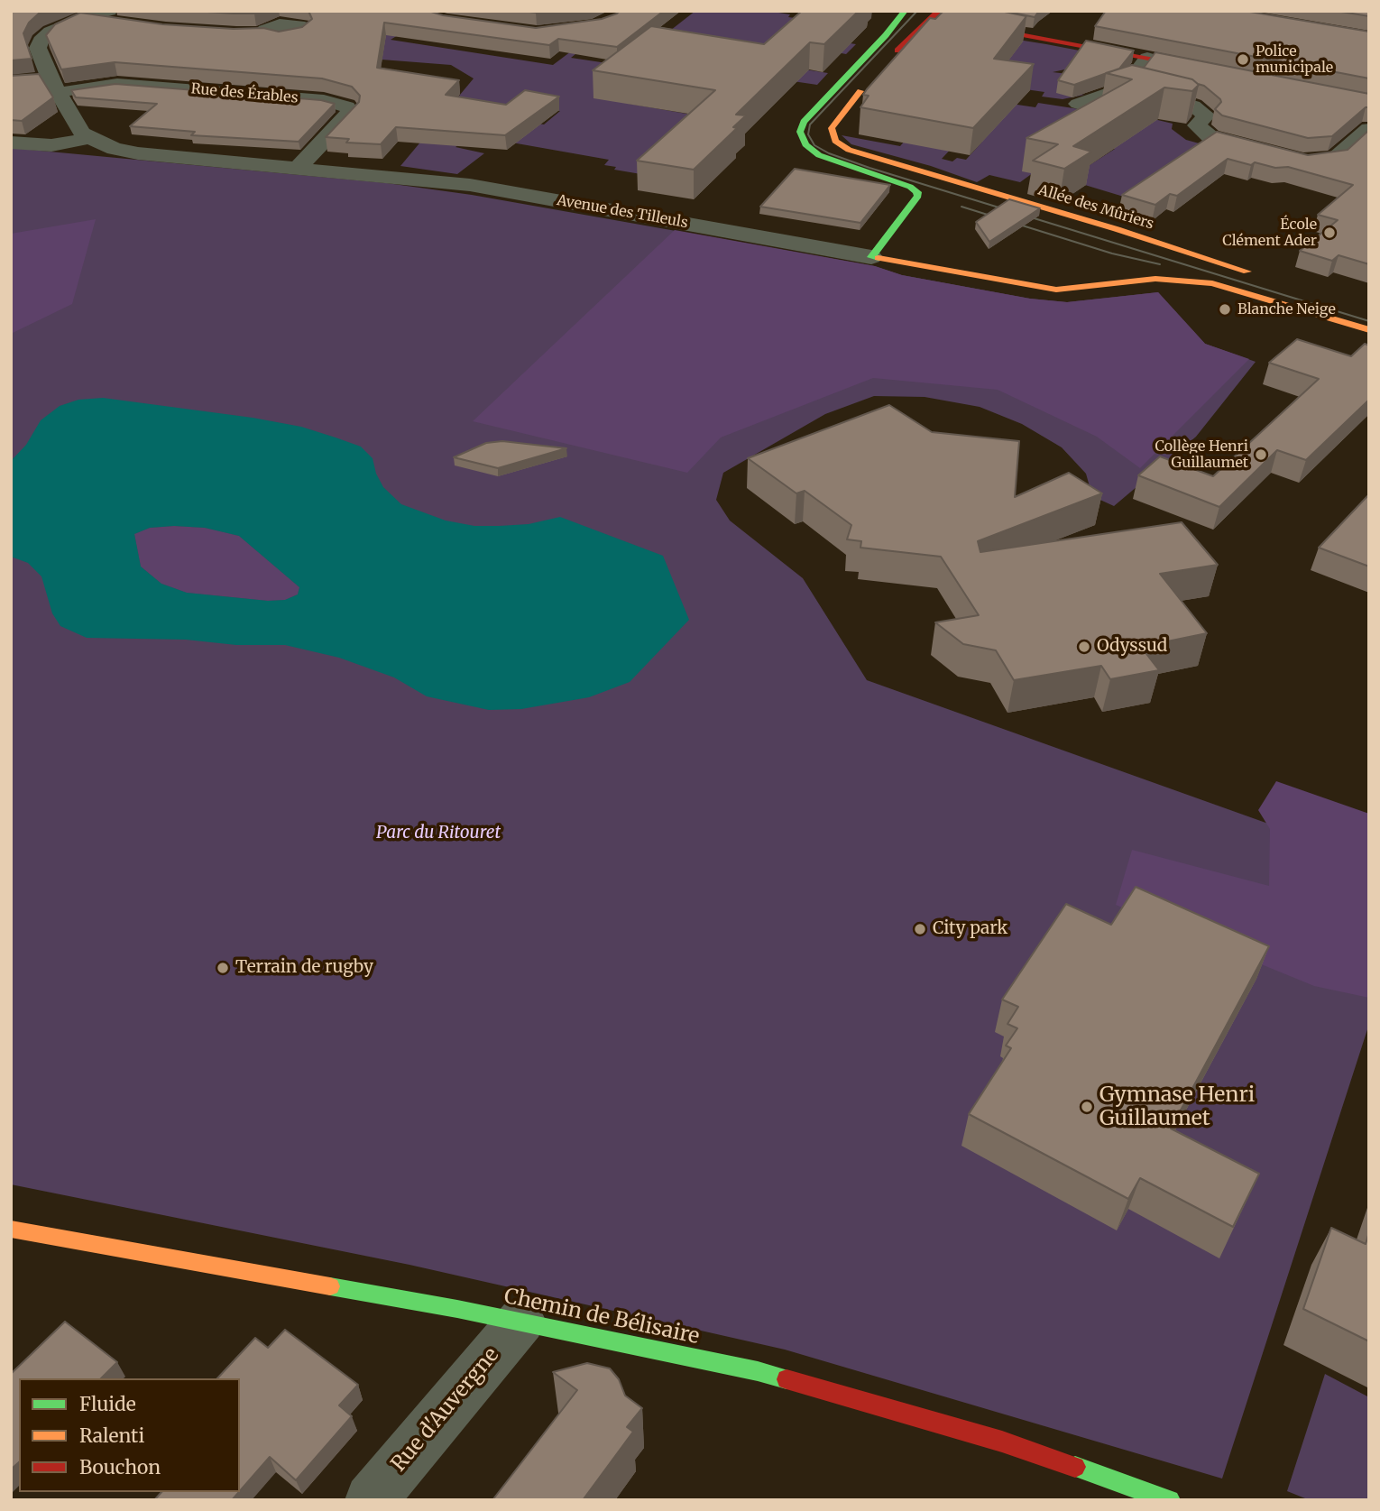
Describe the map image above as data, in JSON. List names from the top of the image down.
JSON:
{
  "streets": {
    "street": [
      "Rue des Érables",
      "Allée des Mûriers",
      "Avenue des Tilleuls",
      "Chemin de Bélisaire",
      "Rue d'Auvergne"
    ]
  },
  "crossings": [
    ["Rue des Érables", "Avenue des Tilleuls"],
    ["Chemin de Bélisaire", "Rue d'Auvergne"]
  ],
  "parks": ["Parc du Ritouret"],
  "places": [
    "Police municipale",
    "École Clément Ader",
    "Blanche Neige",
    "Collège Henri Guillaumet",
    "Odyssud",
    "City park",
    "Terrain de rugby",
    "Gymnase Henri Guillaumet"
  ],
  "legend": ["Fluide", "Ralenti", "Bouchon"]
}
